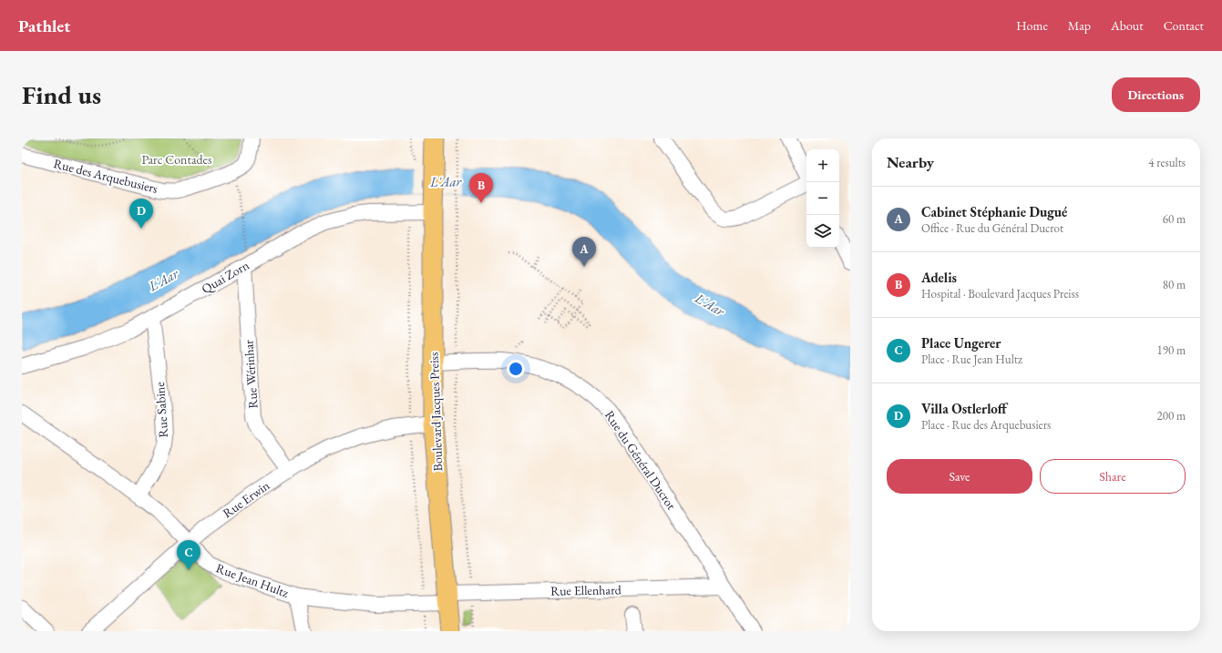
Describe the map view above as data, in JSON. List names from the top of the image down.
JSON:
{
  "streets": {
    "main road": ["Boulevard Jacques Preiss"],
    "street": [
      "Rue des Arquebusiers",
      "Quai Zorn",
      "Rue Wérinhar",
      "Rue Sabine",
      "Rue du Général Ducrot",
      "Rue Erwin",
      "Rue Jean Hultz",
      "Rue Ellenhard"
    ]
  },
  "crossings": [
    ["Quai Zorn", "Rue Wérinhar"],
    ["Quai Zorn", "Rue Sabine"],
    ["Quai Zorn", "Boulevard Jacques Preiss"],
    ["Rue Wérinhar", "Rue Erwin"],
    ["Rue Sabine", "Rue Jean Hultz"],
    ["Boulevard Jacques Preiss", "Rue du Général Ducrot"],
    ["Boulevard Jacques Preiss", "Rue Erwin"],
    ["Boulevard Jacques Preiss", "Rue Jean Hultz"],
    ["Boulevard Jacques Preiss", "Rue Ellenhard"],
    ["Rue du Général Ducrot", "Rue Ellenhard"],
    ["Rue Erwin", "Rue Jean Hultz"],
    ["Rue Jean Hultz", "Rue Ellenhard"]
  ],
  "water": ["L'Aar"],
  "parks": ["Parc Contades"],
  "page": {
    "header": "Pathlet",
    "nav": [
      "Home",
      "Map",
      "About",
      "Contact"
    ],
    "buttons": [
      "Directions",
      ["Save", "Share"]
    ],
    "title": "Find us",
    "heading": ["Nearby", "4 results"],
    "map_buttons": ["+", "−"],
    "pins": [
      "B",
      "D",
      "A",
      "C"
    ],
    "list": [
      {
        "mark": "A",
        "name": "Cabinet Stéphanie Dugué",
        "note": "Office · Rue du Général Ducrot",
        "value": "60 m"
      },
      {
        "mark": "B",
        "name": "Adelis",
        "note": "Hospital · Boulevard Jacques Preiss",
        "value": "80 m"
      },
      {
        "mark": "C",
        "name": "Place Ungerer",
        "note": "Place · Rue Jean Hultz",
        "value": "190 m"
      },
      {
        "mark": "D",
        "name": "Villa Ostlerloff",
        "note": "Place · Rue des Arquebusiers",
        "value": "200 m"
      }
    ]
  }
}
